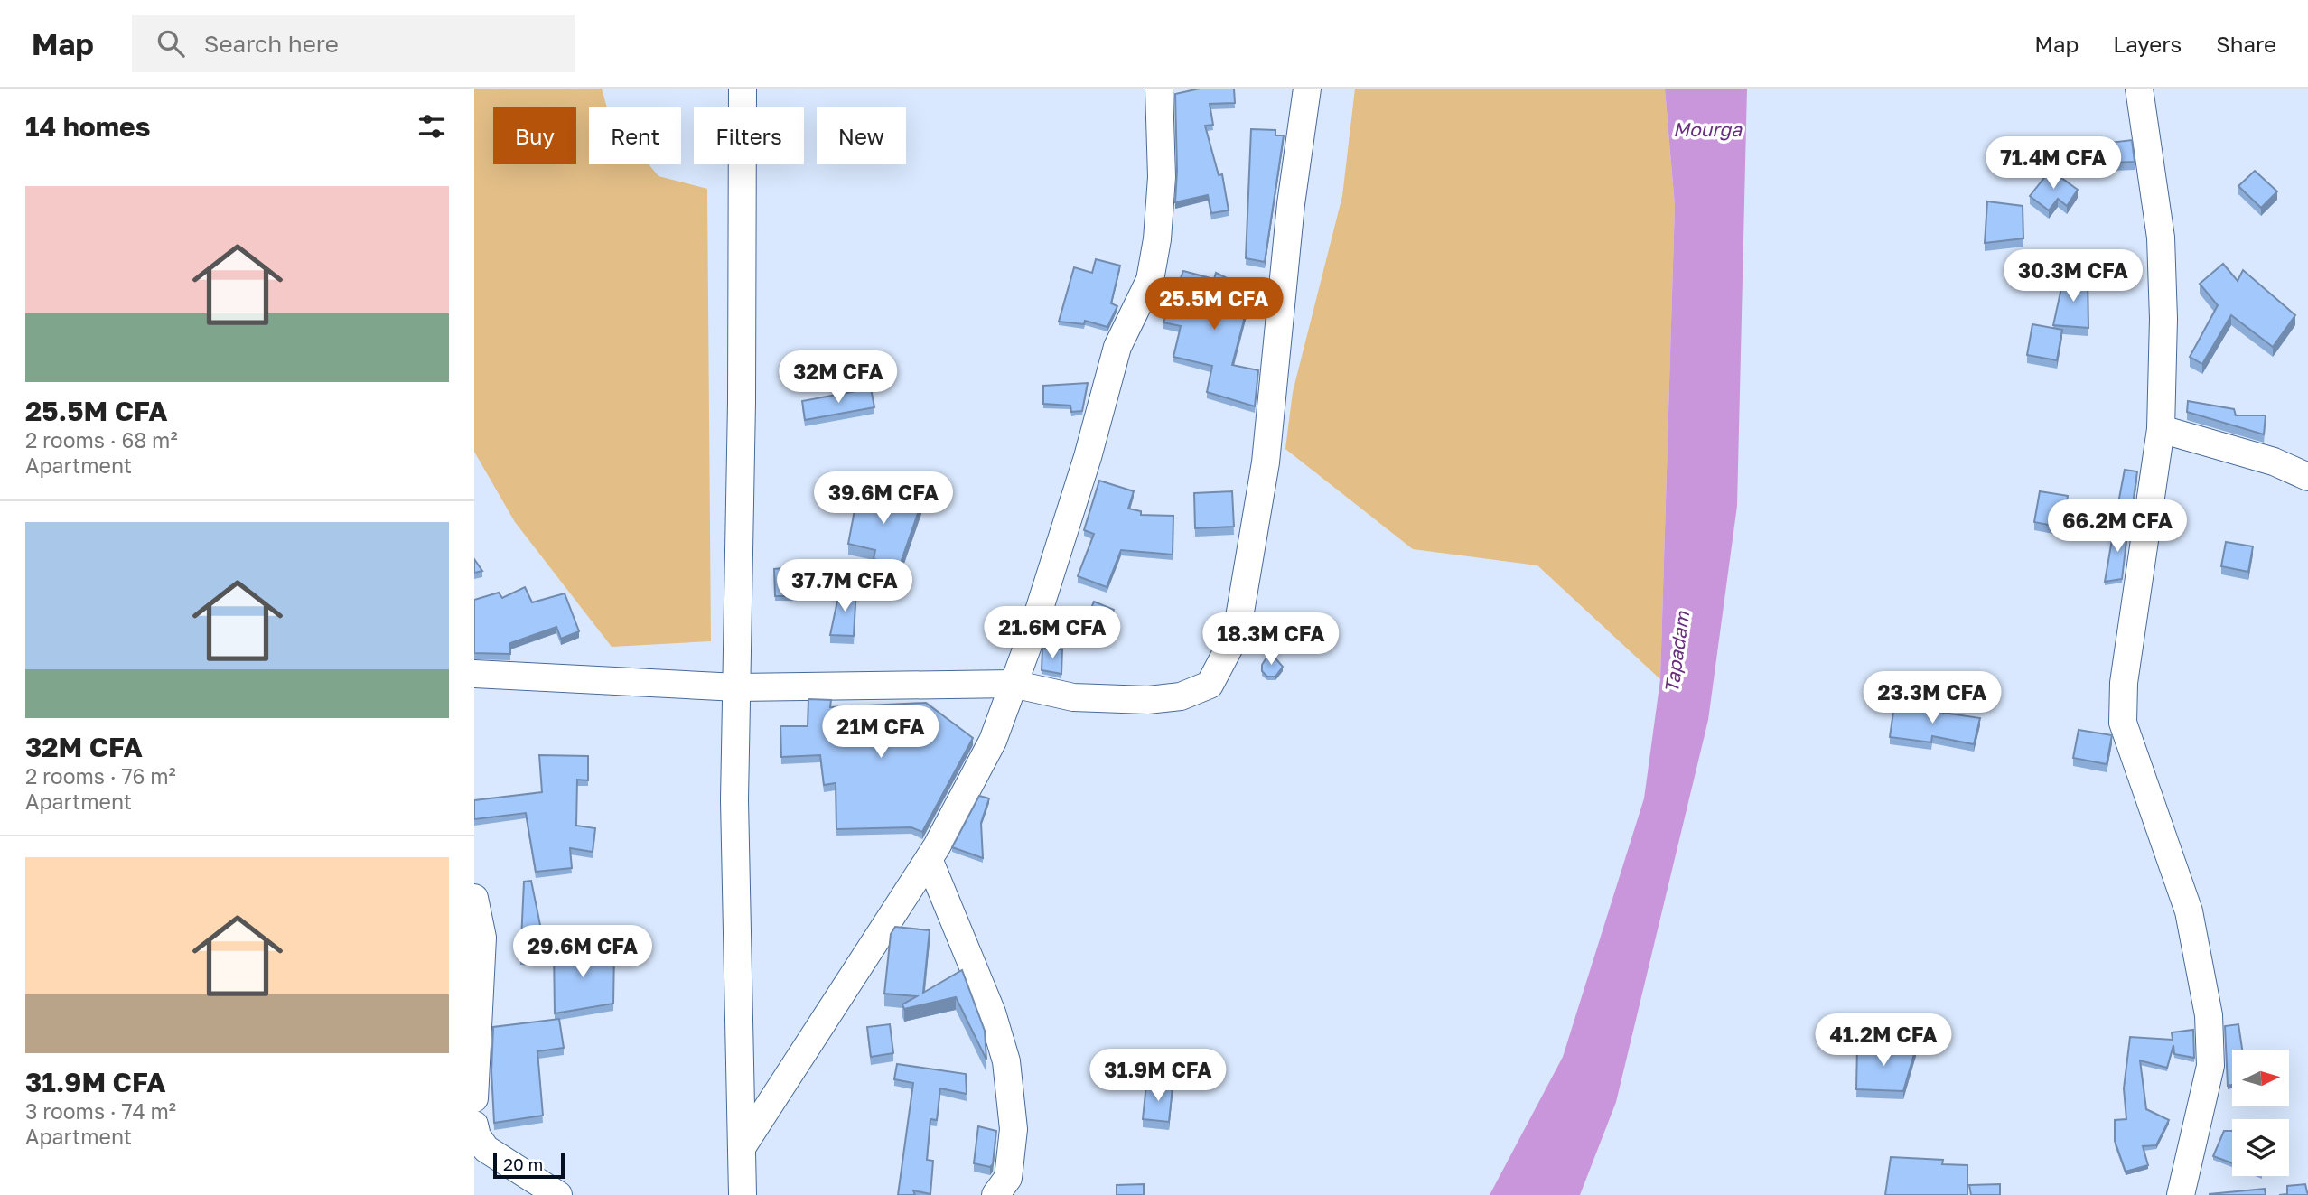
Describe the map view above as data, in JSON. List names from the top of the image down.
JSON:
{
  "water": ["Mourga", "Tapadam"],
  "scale_bar": "20 m",
  "north": "right",
  "page": {
    "header": "Map",
    "search": "Search here",
    "nav": ["Map", "Layers", "Share"],
    "heading": "14 homes",
    "chip": [
      "Buy",
      "Rent",
      "Filters",
      "New"
    ],
    "price": [
      "71.4M CFA",
      "30.3M CFA",
      "25.5M CFA",
      "32M CFA",
      "39.6M CFA",
      "66.2M CFA",
      "37.7M CFA",
      "21.6M CFA",
      "18.3M CFA",
      "23.3M CFA",
      "21M CFA",
      "29.6M CFA",
      "41.2M CFA",
      "31.9M CFA"
    ],
    "list": [
      {
        "name": "25.5M CFA",
        "note": "2 rooms · 68 m² · Apartment"
      },
      {
        "name": "32M CFA",
        "note": "2 rooms · 76 m² · Apartment"
      },
      {
        "name": "31.9M CFA",
        "note": "3 rooms · 74 m² · Apartment"
      }
    ],
    "scale": "20 m"
  }
}
